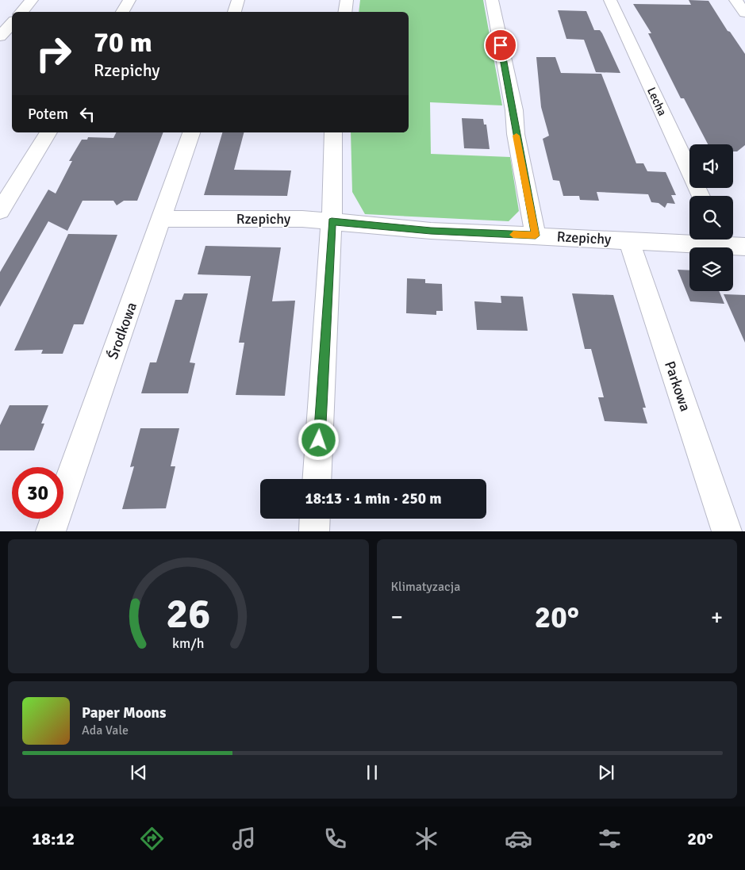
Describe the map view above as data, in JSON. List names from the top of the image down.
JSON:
{
  "streets": {
    "street": [
      "Lecha",
      "Rzepichy",
      "Środkowa",
      "Parkowa"
    ]
  },
  "crossings": [
    ["Rzepichy", "Środkowa"],
    ["Rzepichy", "Parkowa"]
  ],
  "page": {
    "turn": ["70 m", "Rzepichy"],
    "then": "Potem",
    "limit": "30",
    "trip": "18:13 · 1 min · 250 m",
    "tile": "Klimatyzacja",
    "heat": ["−", "20°", "+"],
    "song": ["Paper Moons", "Ada Vale"],
    "tabs": ["18:12", "20°"],
    "gauge": ["26", "km/h"]
  }
}
